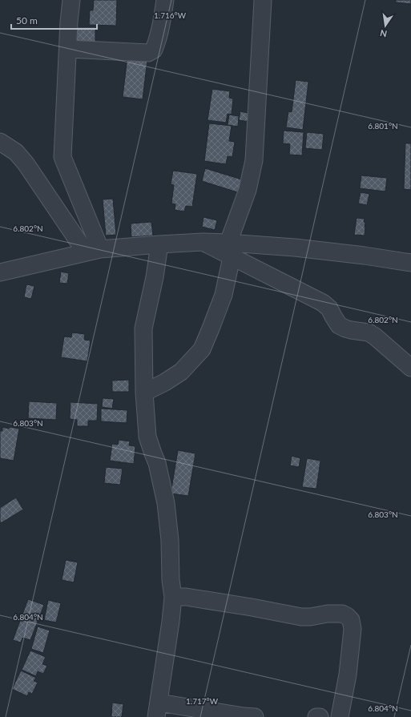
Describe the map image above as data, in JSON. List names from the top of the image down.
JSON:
{
  "scale_bar": "50 m",
  "north": "bottom",
  "coordinates": [
    "1.716°W",
    "6.801°N",
    "6.802°N",
    "6.803°N",
    "6.804°N",
    "1.717°W"
  ]
}
